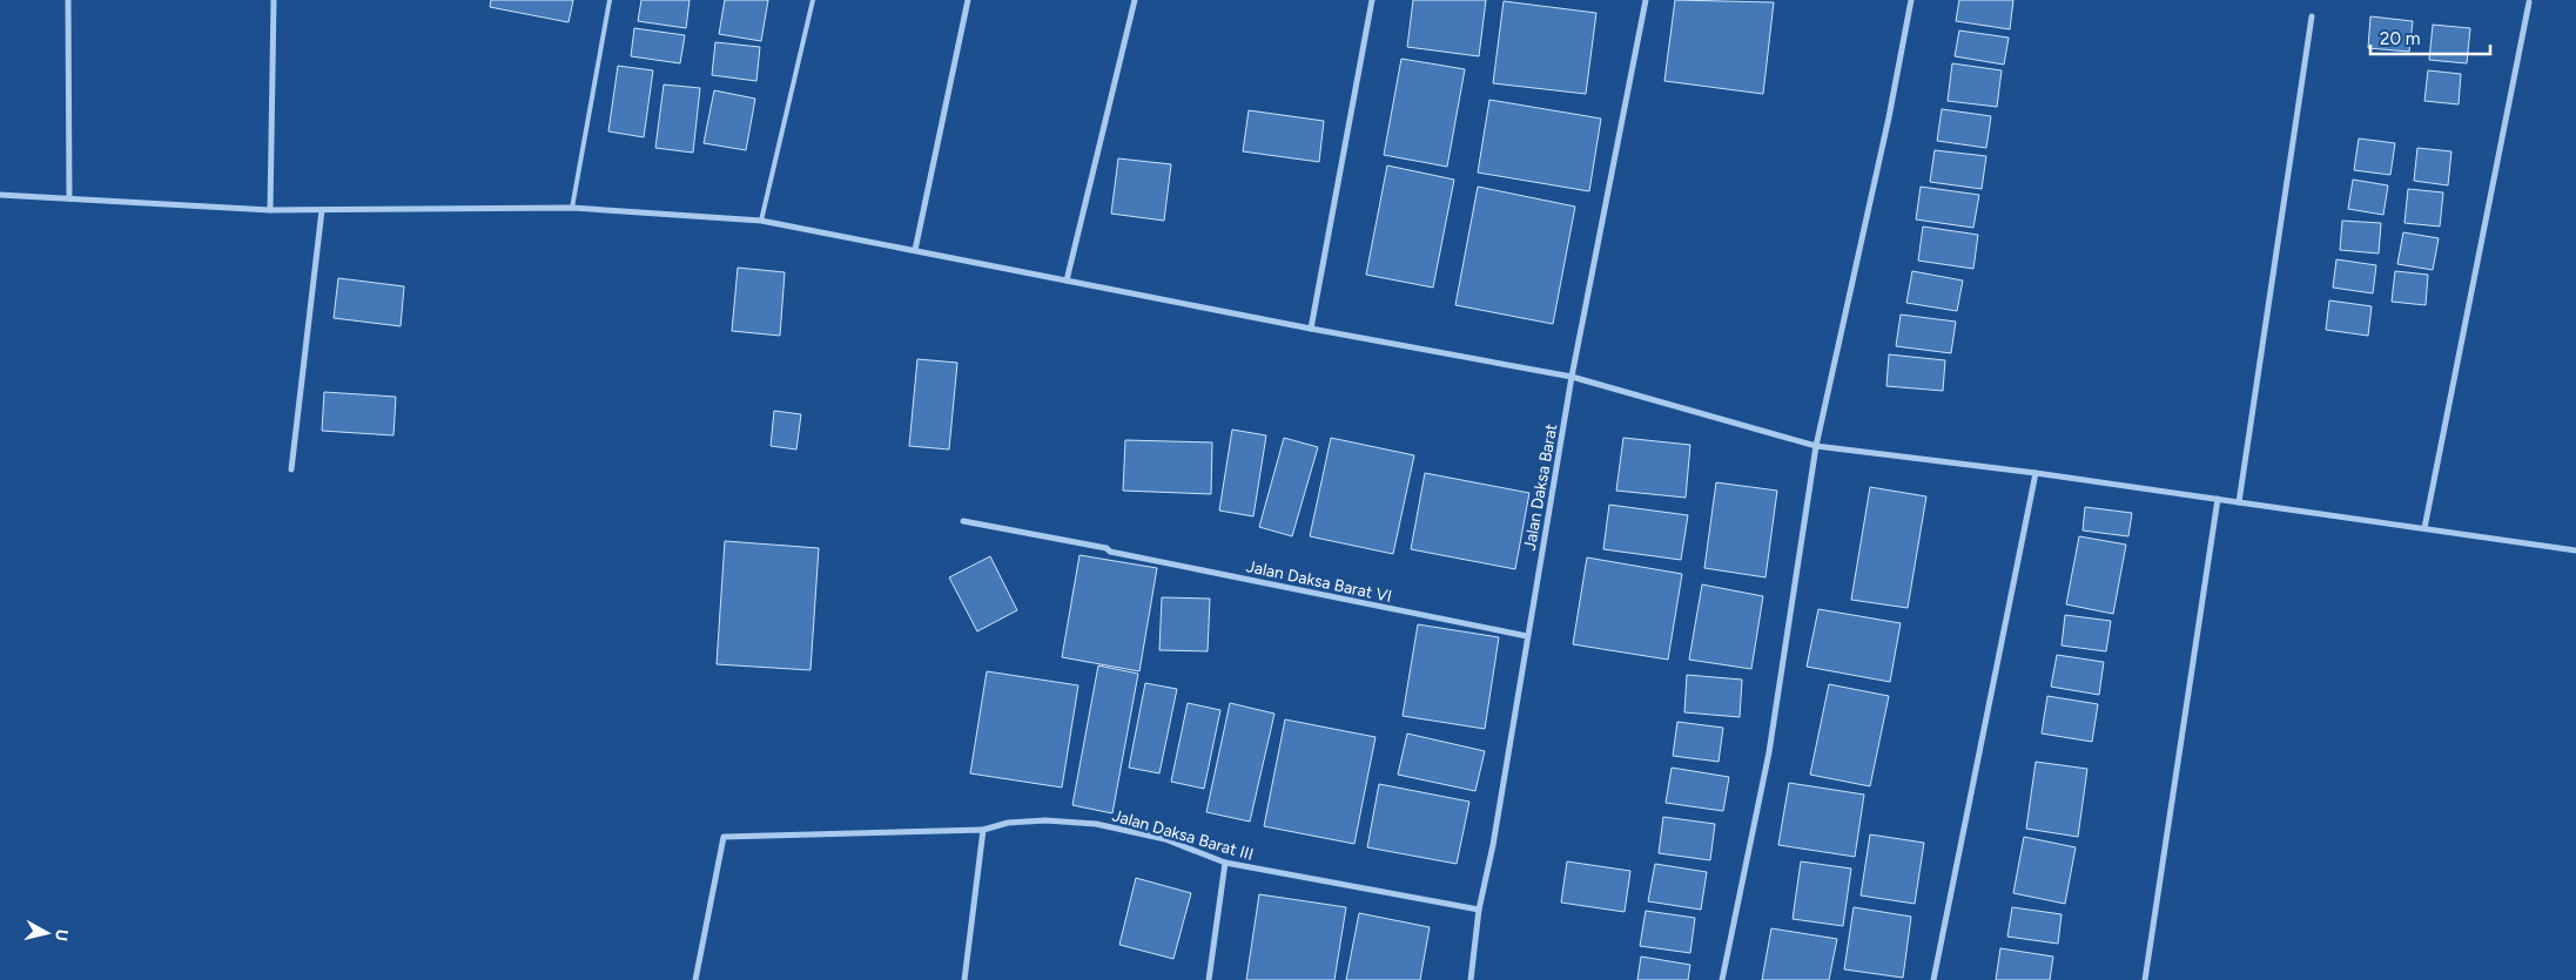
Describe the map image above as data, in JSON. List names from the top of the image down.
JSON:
{
  "streets": {
    "street": ["Jalan Daksa Barat", "Jalan Daksa Barat VI", "Jalan Daksa Barat III"]
  },
  "crossings": [
    ["Jalan Daksa Barat", "Jalan Daksa Barat VI"],
    ["Jalan Daksa Barat", "Jalan Daksa Barat III"]
  ],
  "scale_bar": "20 m",
  "north": "right"
}
